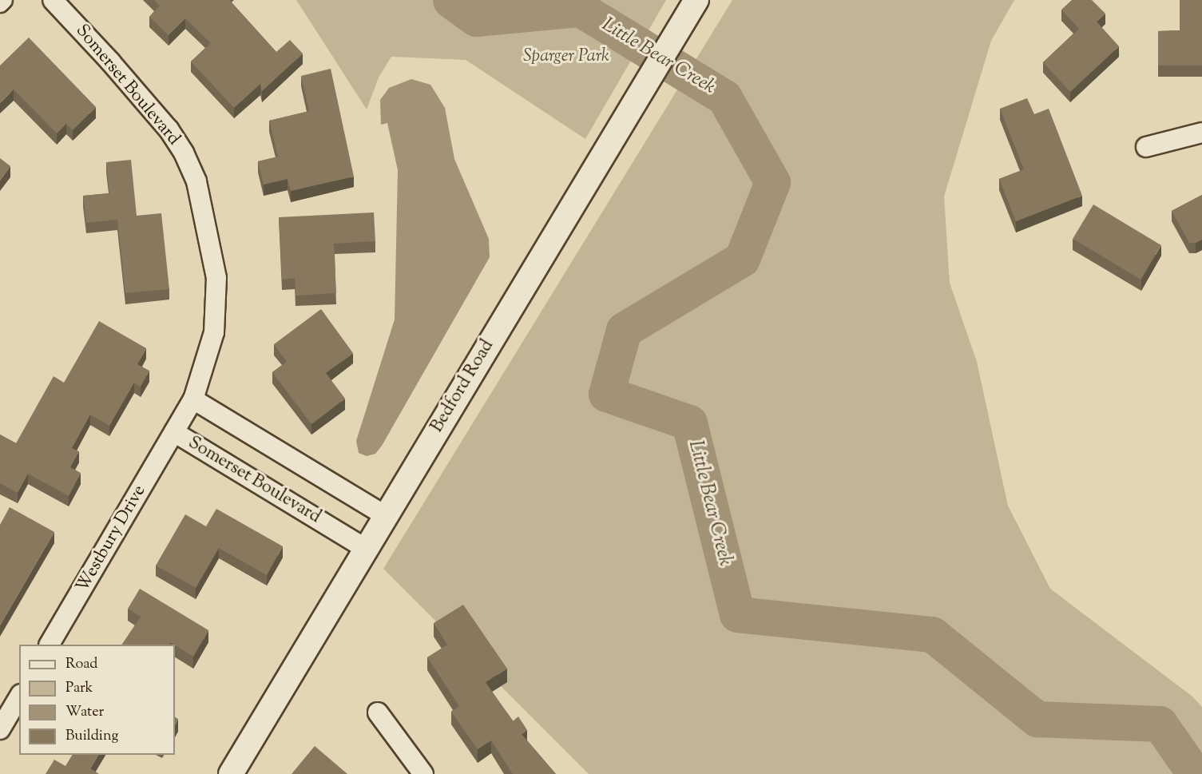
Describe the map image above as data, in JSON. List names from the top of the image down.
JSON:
{
  "streets": {
    "street": ["Somerset Boulevard", "Bedford Road", "Westbury Drive"]
  },
  "crossings": [
    ["Somerset Boulevard", "Bedford Road"],
    ["Somerset Boulevard", "Westbury Drive"]
  ],
  "water": ["Little Bear Creek"],
  "parks": ["Sparger Park"],
  "legend": [
    "Road",
    "Park",
    "Water",
    "Building"
  ]
}
